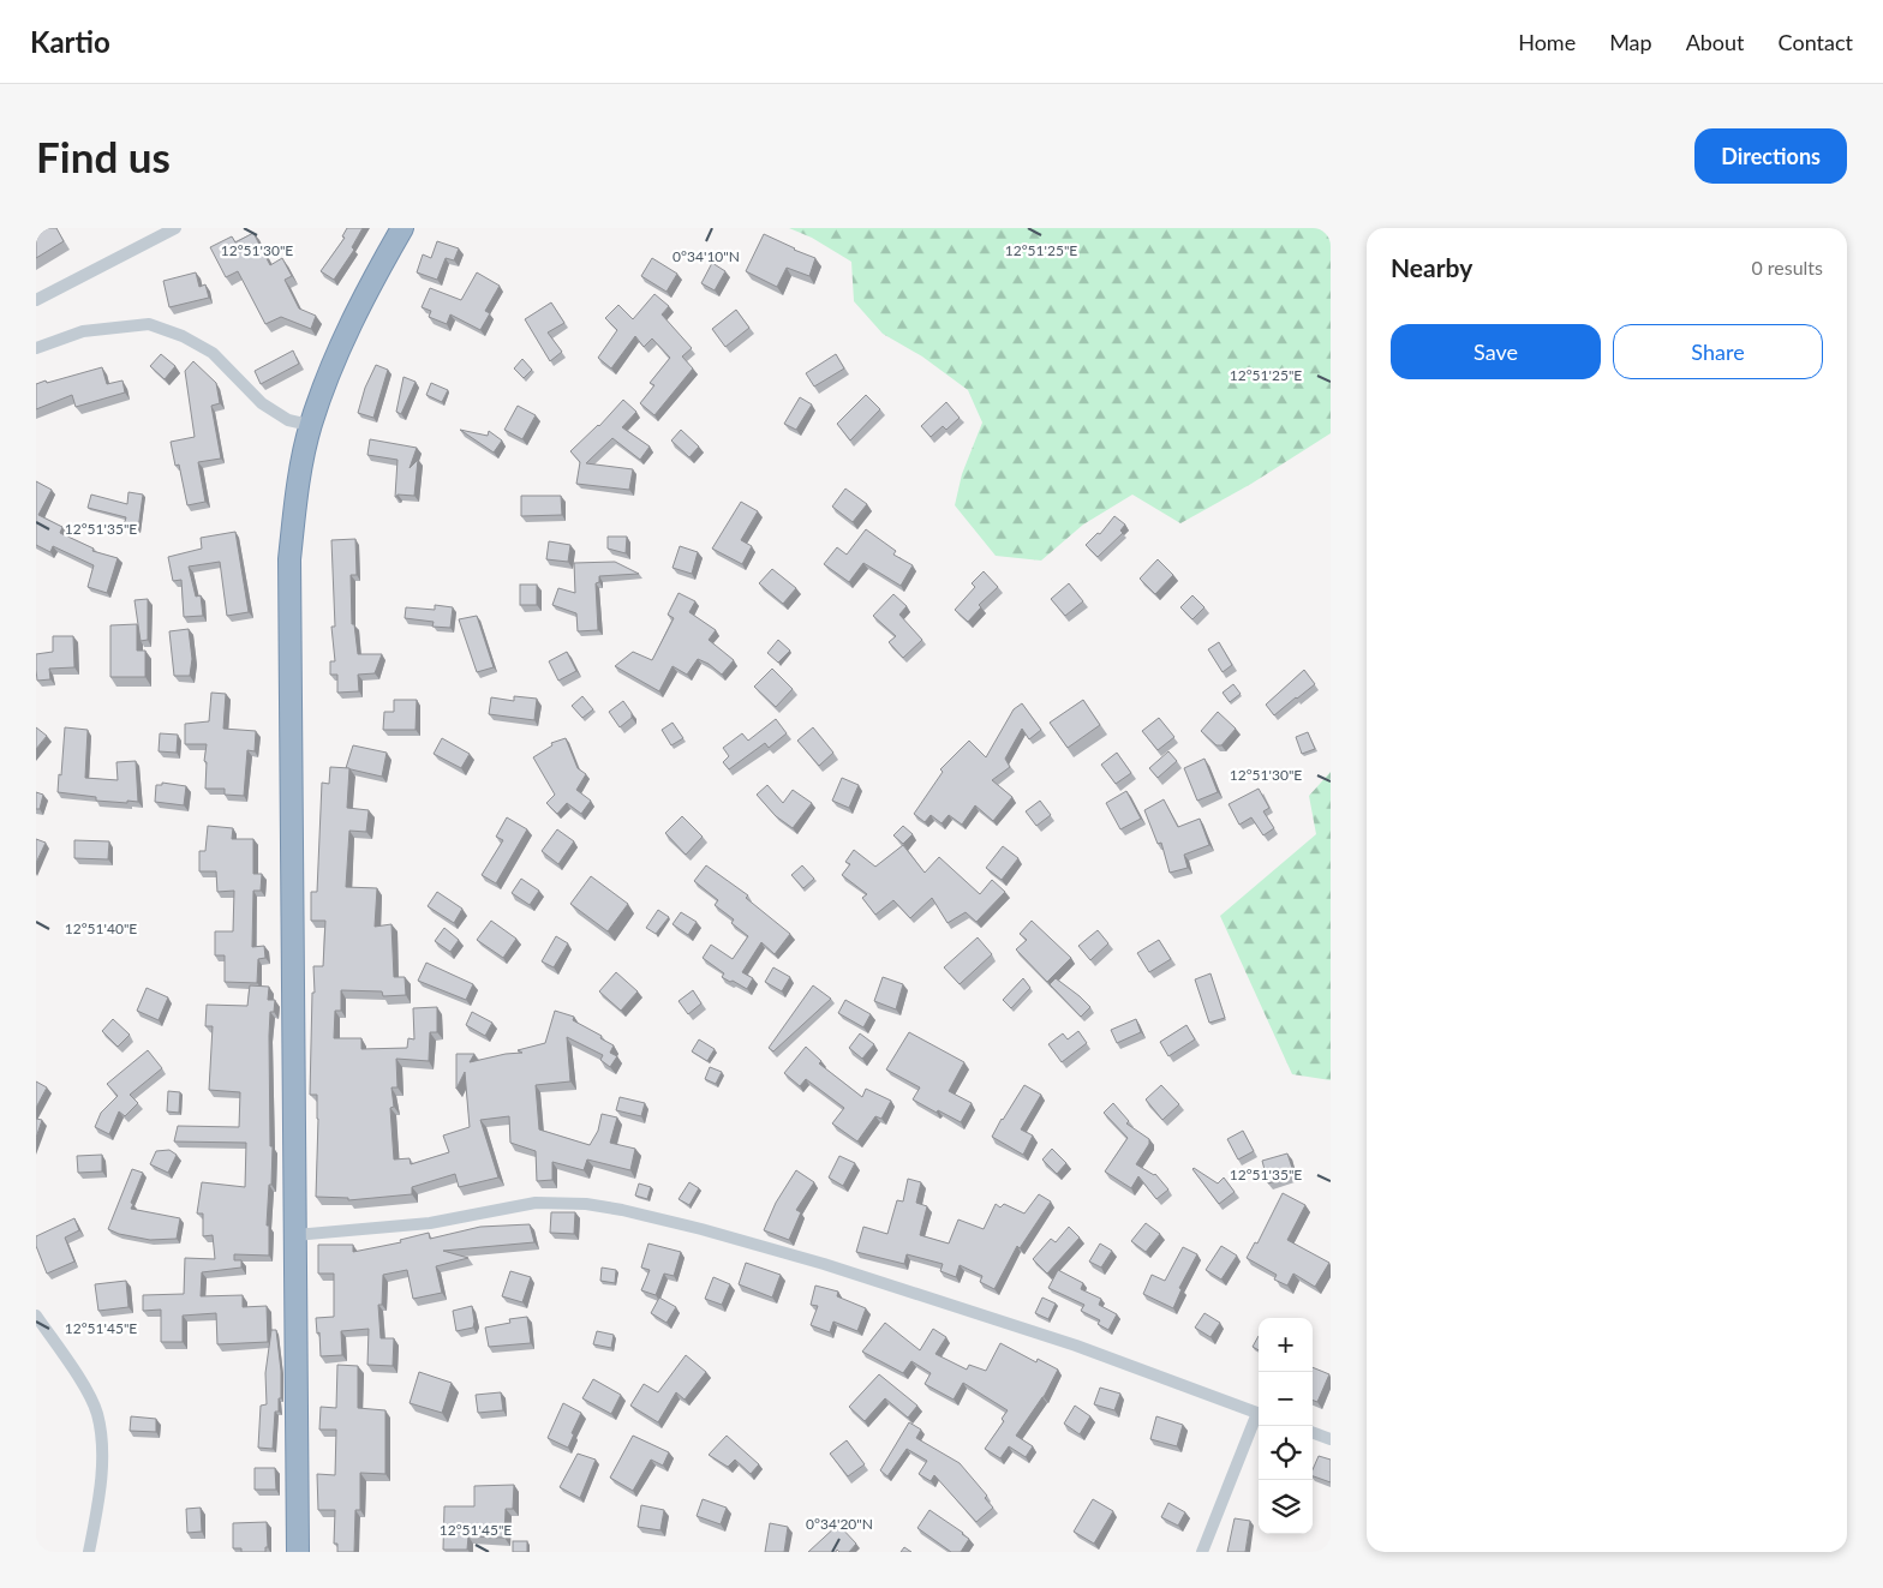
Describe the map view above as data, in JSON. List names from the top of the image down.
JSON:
{
  "page": {
    "header": "Kartio",
    "nav": [
      "Home",
      "Map",
      "About",
      "Contact"
    ],
    "buttons": [
      "Directions",
      ["Save", "Share"]
    ],
    "title": "Find us",
    "heading": ["Nearby", "0 results"],
    "map_buttons": ["+", "−"]
  },
  "coordinates": [
    "12°51'30\"E",
    "12°51'25\"E",
    "0°34'10\"N",
    "12°51'35\"E",
    "12°51'40\"E",
    "12°51'45\"E",
    "0°34'20\"N"
  ]
}
